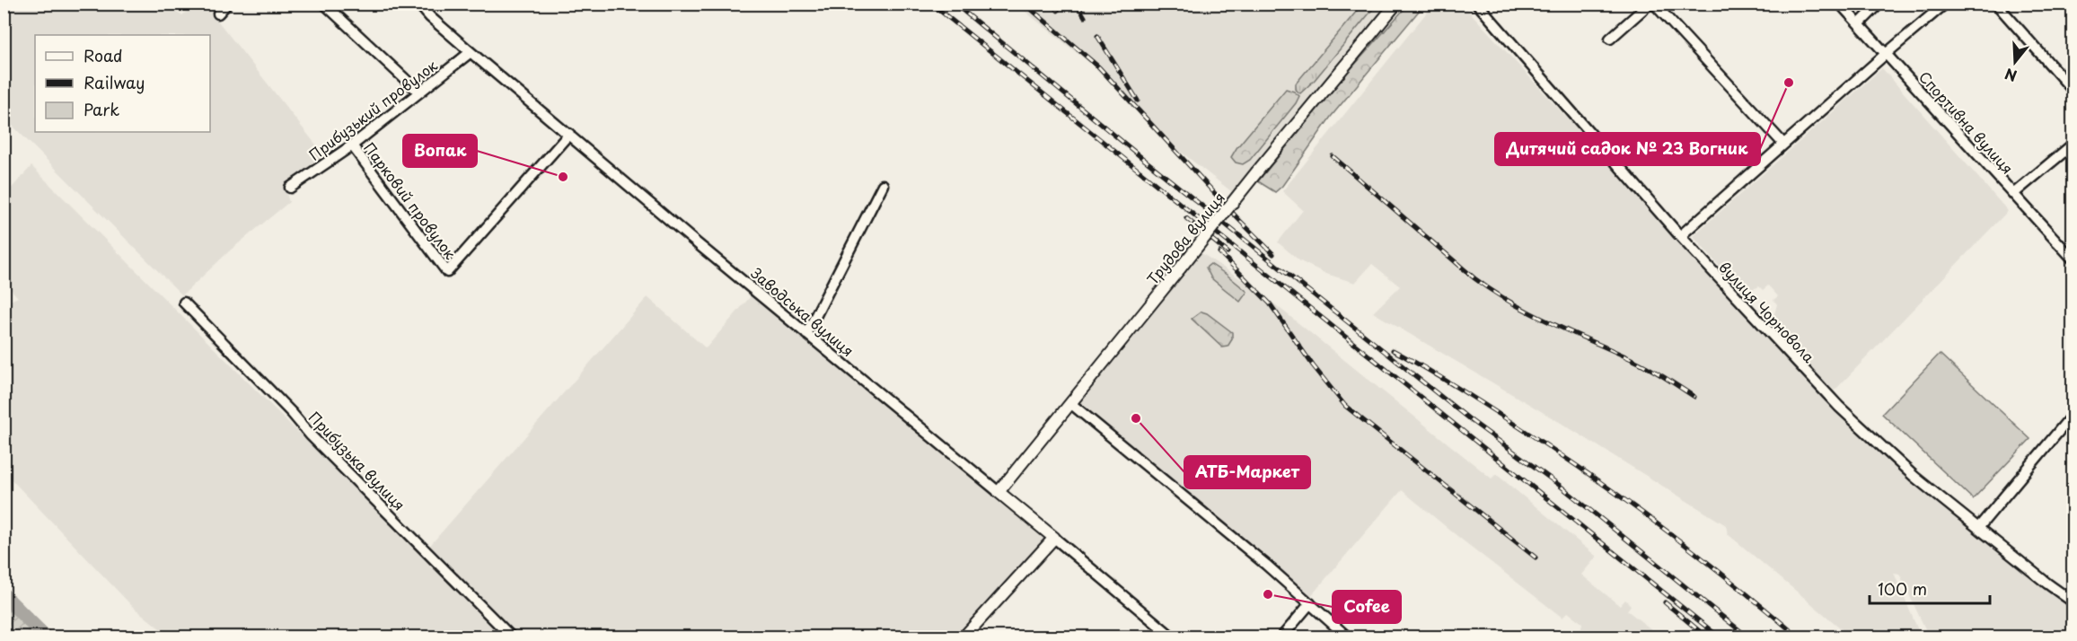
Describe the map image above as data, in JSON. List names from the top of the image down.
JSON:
{
  "streets": {
    "main road": ["Трудова вулиця", "Заводська вулиця"],
    "street": [
      "Прибузький провулок",
      "Спортивна вулиця",
      "Парковий провулок",
      "вулиця Чорновола",
      "Прибузька вулиця"
    ]
  },
  "crossings": [
    ["Прибузький провулок", "Парковий провулок"],
    ["Прибузький провулок", "Заводська вулиця"],
    ["Парковий провулок", "Заводська вулиця"],
    ["Трудова вулиця", "Заводська вулиця"]
  ],
  "places": [
    "Дитячий садок № 23 Вогник",
    "Вопак",
    "АТБ-Маркет",
    "Cofee"
  ],
  "legend": ["Road", "Railway", "Park"],
  "scale_bar": "100 m",
  "north": "bottom"
}
